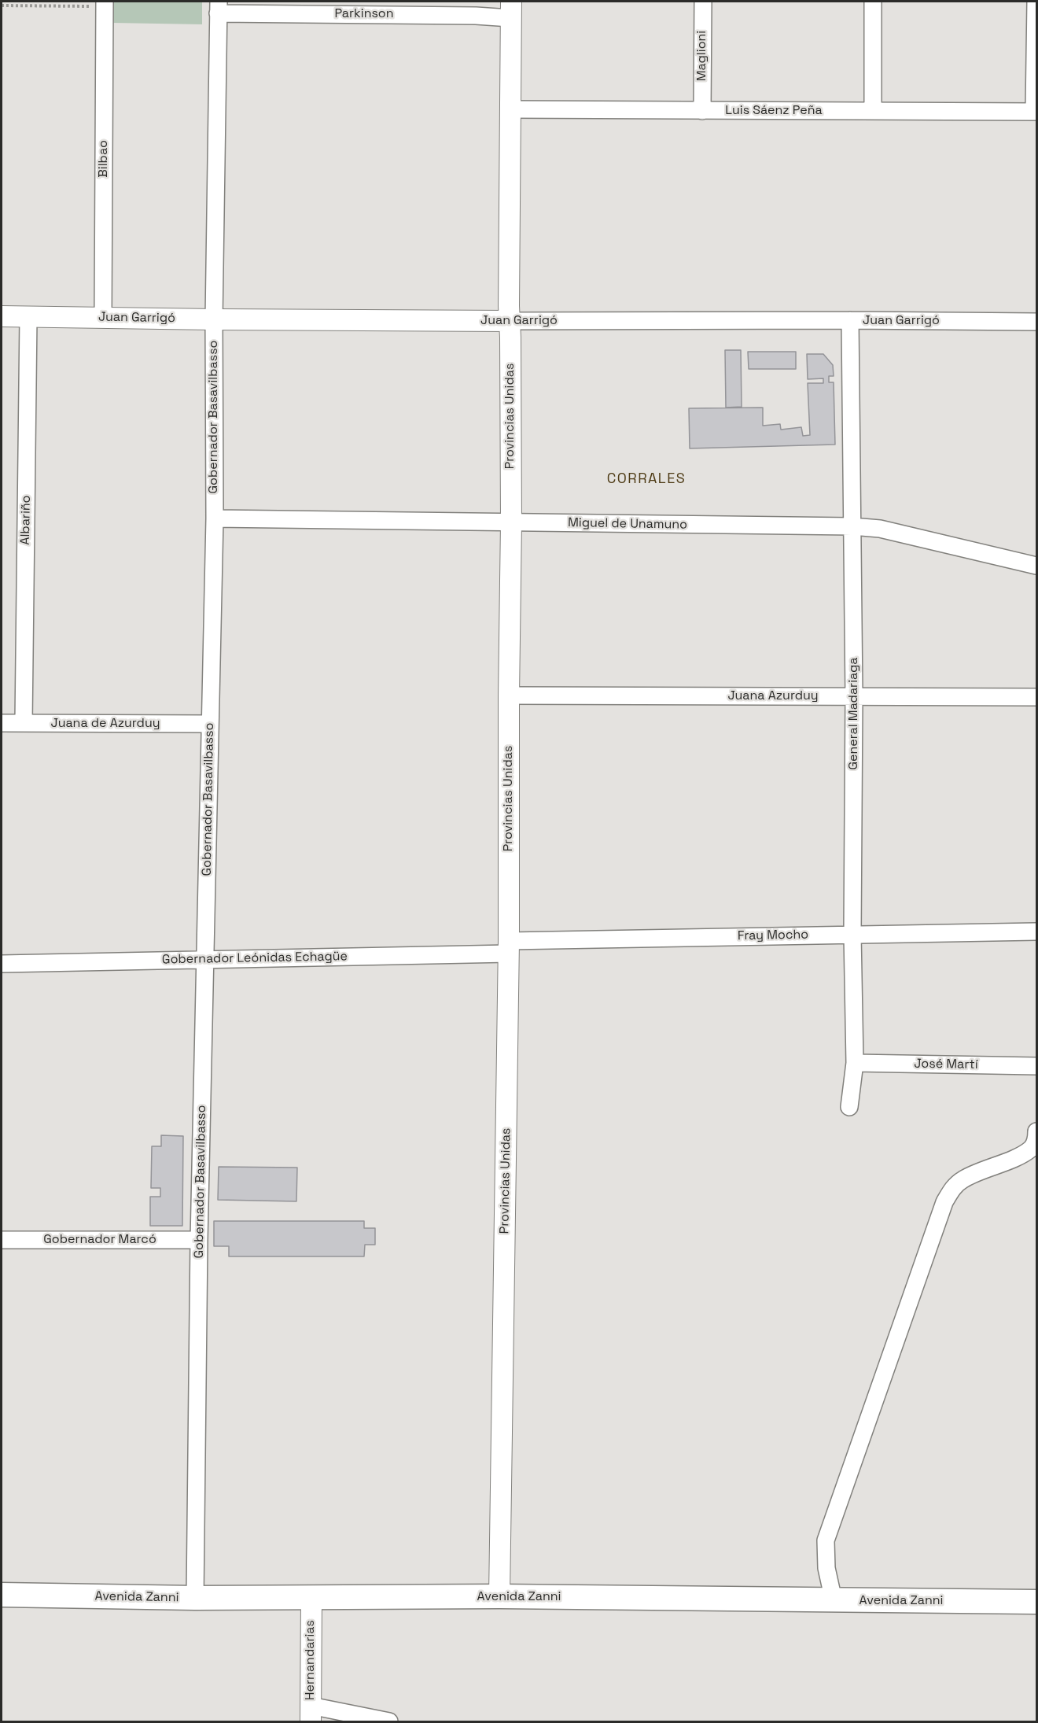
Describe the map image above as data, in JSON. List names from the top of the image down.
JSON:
{
  "streets": {
    "main road": ["Avenida Zanni"],
    "street": [
      "Parkinson",
      "Maglioni",
      "Luis Sáenz Peña",
      "Bilbao",
      "Juan Garrigó",
      "Provincias Unidas",
      "Gobernador Basavilbasso",
      "Albariño",
      "Miguel de Unamuno",
      "Juana Azurduy",
      "General Madariaga",
      "Juana de Azurduy",
      "Fray Mocho",
      "Gobernador Leónidas Echagüe",
      "José Martí",
      "Gobernador Marcó",
      "Hernandarias"
    ]
  },
  "crossings": [
    ["Parkinson", "Provincias Unidas"],
    ["Parkinson", "Gobernador Basavilbasso"],
    ["Maglioni", "Luis Sáenz Peña"],
    ["Luis Sáenz Peña", "Provincias Unidas"],
    ["Bilbao", "Juan Garrigó"],
    ["Juan Garrigó", "Provincias Unidas"],
    ["Juan Garrigó", "Gobernador Basavilbasso"],
    ["Juan Garrigó", "Albariño"],
    ["Juan Garrigó", "General Madariaga"],
    ["Provincias Unidas", "Miguel de Unamuno"],
    ["Provincias Unidas", "Juana Azurduy"],
    ["Provincias Unidas", "Fray Mocho"],
    ["Provincias Unidas", "Gobernador Leónidas Echagüe"],
    ["Provincias Unidas", "Avenida Zanni"],
    ["Gobernador Basavilbasso", "Miguel de Unamuno"],
    ["Gobernador Basavilbasso", "Juana de Azurduy"],
    ["Gobernador Basavilbasso", "Gobernador Leónidas Echagüe"],
    ["Gobernador Basavilbasso", "Gobernador Marcó"],
    ["Gobernador Basavilbasso", "Avenida Zanni"],
    ["Albariño", "Juana de Azurduy"],
    ["Miguel de Unamuno", "General Madariaga"],
    ["Juana Azurduy", "General Madariaga"],
    ["General Madariaga", "Fray Mocho"],
    ["General Madariaga", "José Martí"],
    ["Fray Mocho", "Gobernador Leónidas Echagüe"],
    ["Avenida Zanni", "Hernandarias"]
  ],
  "districts": ["CORRALES"]
}
